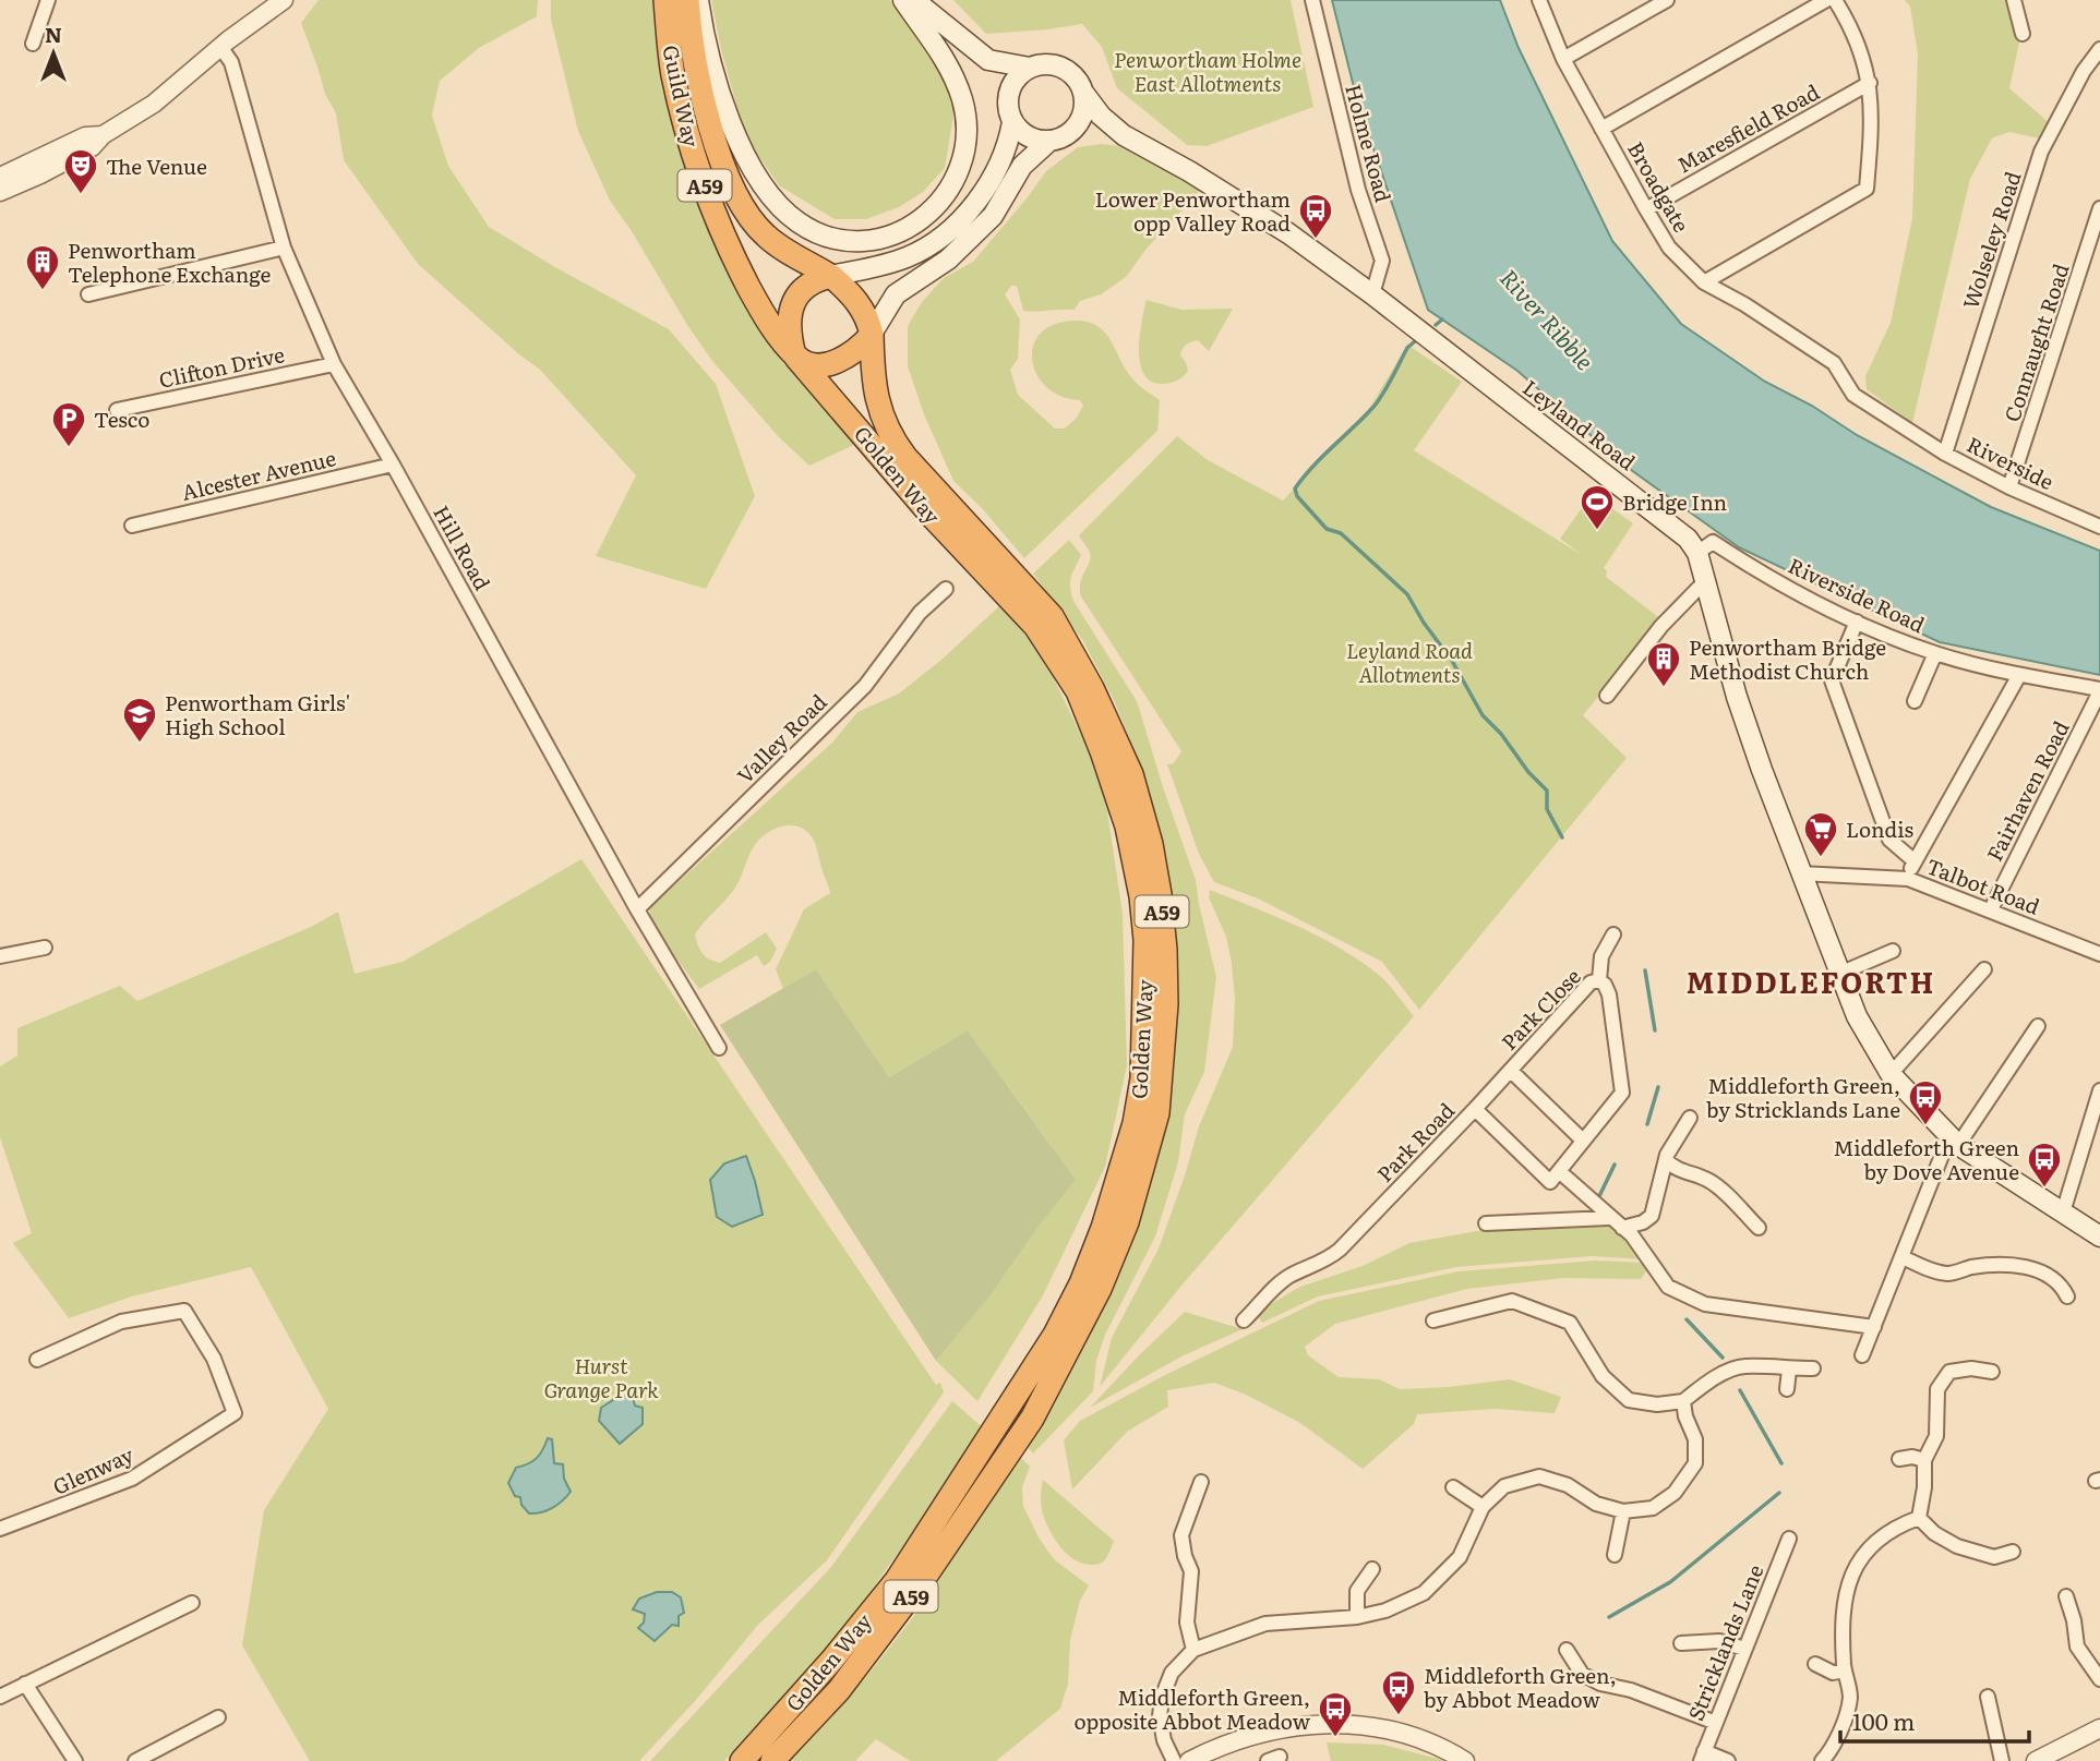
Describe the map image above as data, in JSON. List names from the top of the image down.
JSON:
{
  "streets": {
    "highway": ["Guild Way", "A59", "Golden Way"],
    "main road": ["Leyland Road"],
    "street": [
      "Maresfield Road",
      "Holme Road",
      "Broadgate",
      "Wolseley Road",
      "Connaught Road",
      "Clifton Drive",
      "Riverside",
      "Alcester Avenue",
      "Hill Road",
      "Riverside Road",
      "Valley Road",
      "Fairhaven Road",
      "Talbot Road",
      "Park Close",
      "Park Road",
      "Glenway",
      "Stricklands Lane"
    ]
  },
  "crossings": [
    ["Guild Way", "A59"],
    ["Guild Way", "Golden Way"],
    ["Maresfield Road", "Broadgate"],
    ["Holme Road", "Leyland Road"],
    ["A59", "Golden Way"],
    ["Broadgate", "Riverside"],
    ["Wolseley Road", "Riverside"],
    ["Connaught Road", "Riverside"],
    ["Clifton Drive", "Hill Road"],
    ["Leyland Road", "Riverside Road"],
    ["Leyland Road", "Talbot Road"],
    ["Alcester Avenue", "Hill Road"],
    ["Hill Road", "Valley Road"],
    ["Riverside Road", "Fairhaven Road"],
    ["Fairhaven Road", "Talbot Road"],
    ["Park Close", "Park Road"]
  ],
  "districts": ["MIDDLEFORTH"],
  "water": ["River Ribble"],
  "parks": ["Penwortham Holme East Allotments", "Leyland Road Allotments", "Hurst Grange Park"],
  "places": {
    "theatre": ["The Venue"],
    "bus stop": [
      "Lower Penwortham opp Valley Road",
      "Middleforth Green, by Stricklands Lane",
      "Middleforth Green by Dove Avenue",
      "Middleforth Green, by Abbot Meadow",
      "Middleforth Green, opposite Abbot Meadow"
    ],
    "building": ["Penwortham Telephone Exchange", "Penwortham Bridge Methodist Church"],
    "parking": ["Tesco"],
    "sports": ["Bridge Inn"],
    "school or university": ["Penwortham Girls' High School"],
    "supermarket": ["Londis"]
  },
  "scale_bar": "100 m",
  "north": "top"
}
